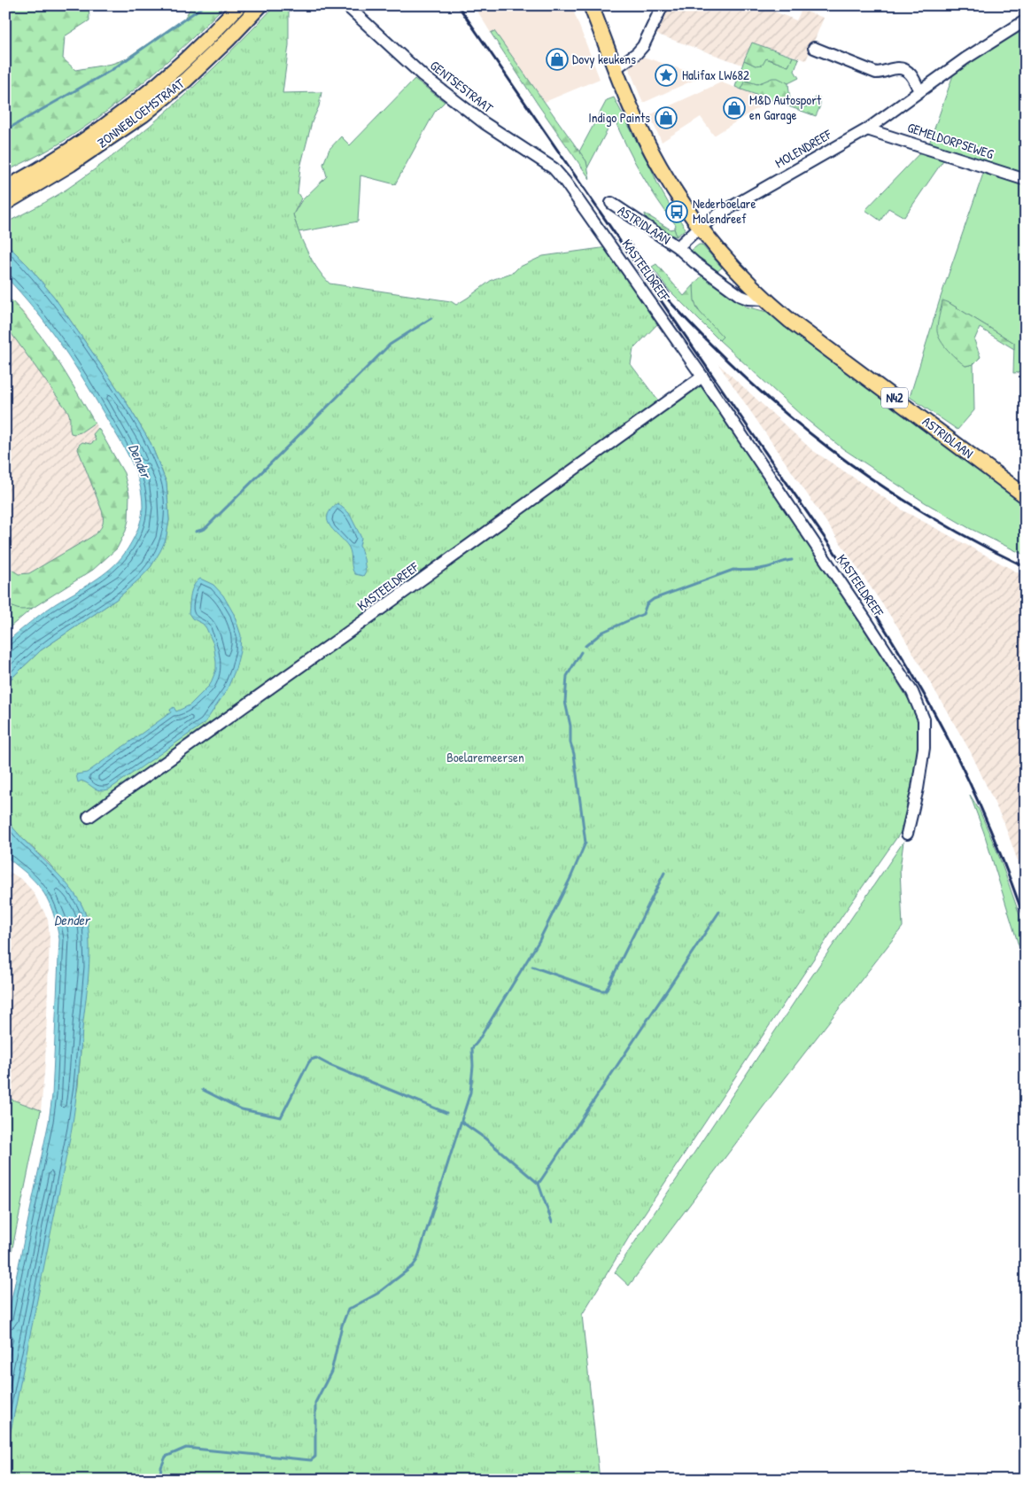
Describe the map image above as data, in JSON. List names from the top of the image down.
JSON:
{
  "streets": {
    "main road": ["ZONNEBLOEMSTRAAT", "ASTRIDLAAN", "N42"],
    "street": [
      "GENTSESTRAAT",
      "GEMELDORPSEWEG",
      "MOLENDREEF",
      "KASTEELDREEF"
    ]
  },
  "crossings": [
    ["GENTSESTRAAT", "KASTEELDREEF"],
    ["GEMELDORPSEWEG", "MOLENDREEF"],
    ["MOLENDREEF", "ASTRIDLAAN"]
  ],
  "water": ["Dender"],
  "parks": ["Boelaremeersen"],
  "places": {
    "shop": ["Dovy keukens", "M&D Autosport en Garage", "Indigo Paints"],
    "place": ["Halifax LW682"],
    "bus stop": ["Nederboelare Molendreef"]
  }
}
